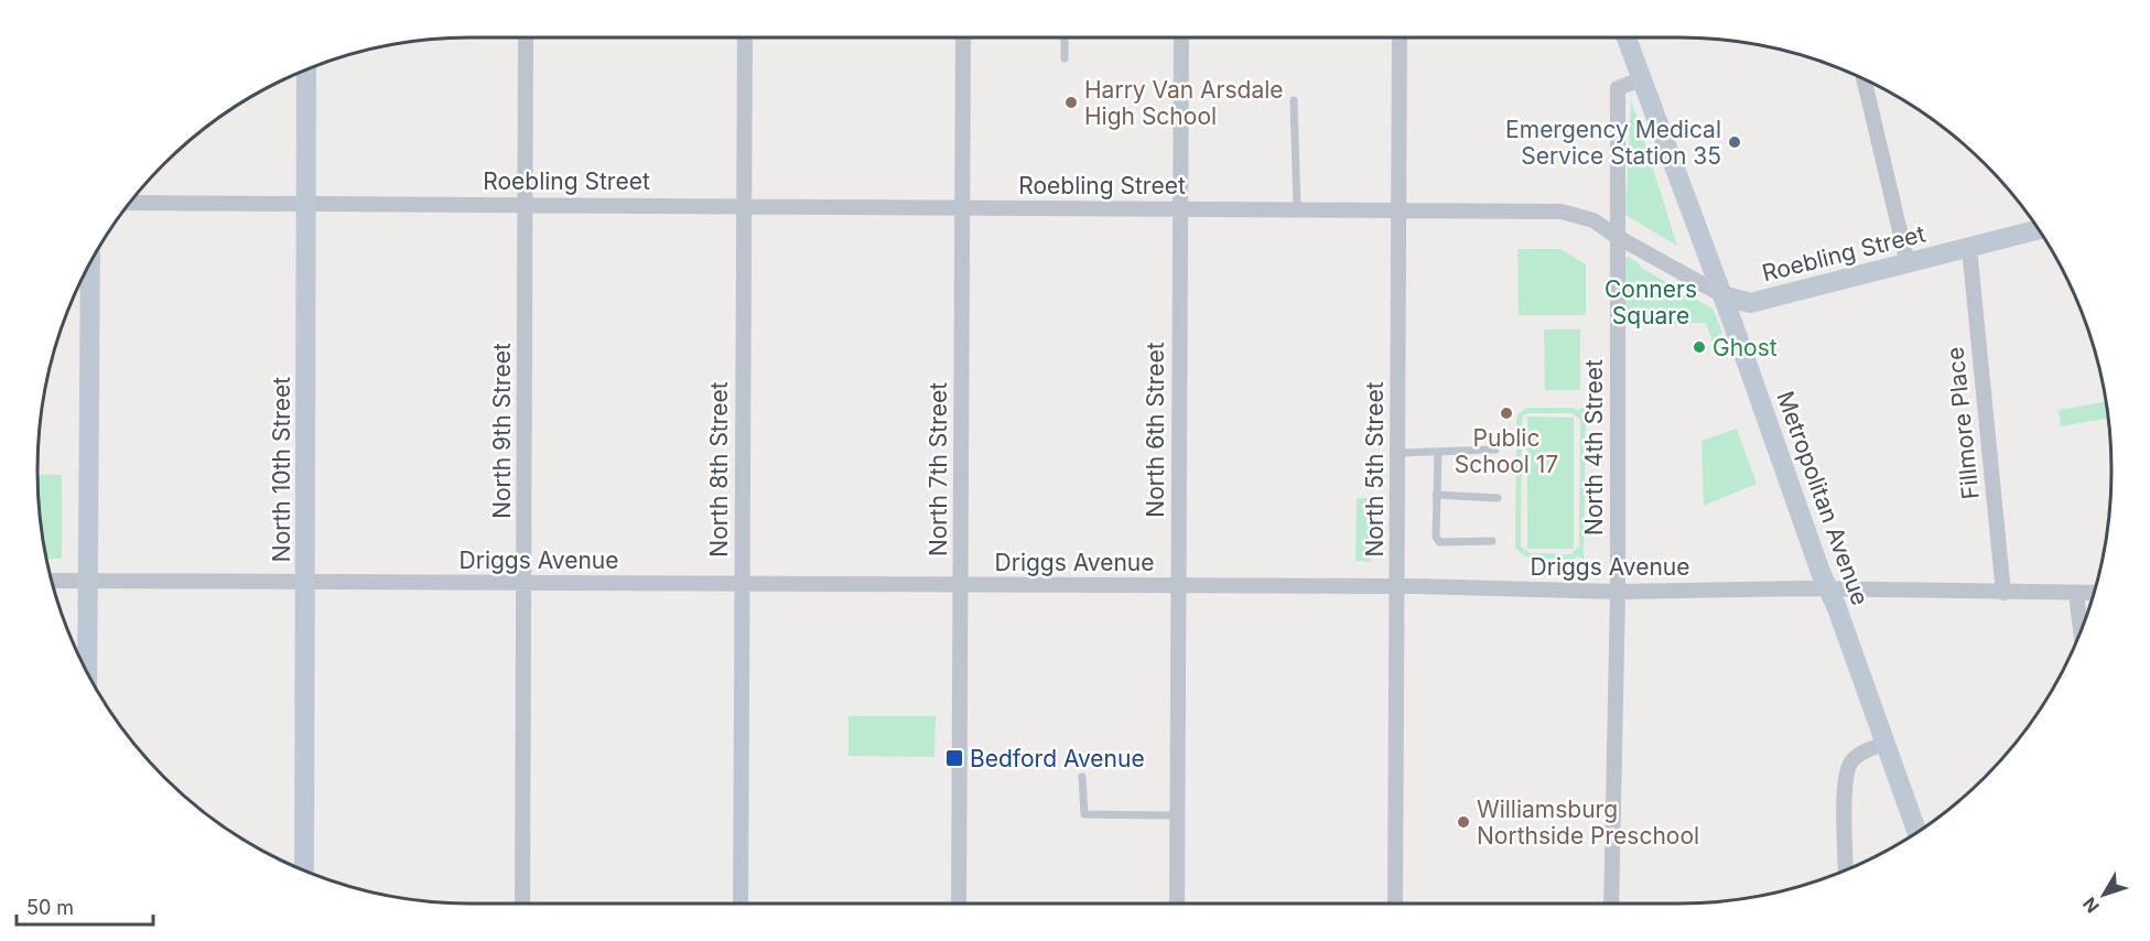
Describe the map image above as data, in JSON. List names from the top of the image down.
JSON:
{
  "streets": {
    "street": [
      "Roebling Street",
      "Fillmore Place",
      "North 6th Street",
      "North 9th Street",
      "North 4th Street",
      "North 10th Street",
      "North 8th Street",
      "North 7th Street",
      "North 5th Street",
      "Metropolitan Avenue",
      "Driggs Avenue"
    ]
  },
  "crossings": [
    ["Roebling Street", "Fillmore Place"],
    ["Roebling Street", "North 6th Street"],
    ["Roebling Street", "North 9th Street"],
    ["Roebling Street", "North 4th Street"],
    ["Roebling Street", "North 10th Street"],
    ["Roebling Street", "North 8th Street"],
    ["Roebling Street", "North 7th Street"],
    ["Roebling Street", "North 5th Street"],
    ["Roebling Street", "Metropolitan Avenue"],
    ["Fillmore Place", "Driggs Avenue"],
    ["North 6th Street", "Driggs Avenue"],
    ["North 9th Street", "Driggs Avenue"],
    ["North 4th Street", "Metropolitan Avenue"],
    ["North 4th Street", "Driggs Avenue"],
    ["North 10th Street", "Driggs Avenue"],
    ["North 8th Street", "Driggs Avenue"],
    ["North 7th Street", "Driggs Avenue"],
    ["North 5th Street", "Driggs Avenue"],
    ["Metropolitan Avenue", "Driggs Avenue"]
  ],
  "parks": ["Conners Square"],
  "places": {
    "other": [
      "Harry Van Arsdale High School",
      "Emergency Medical Service Station 35",
      "Ghost",
      "Public School 17",
      "Williamsburg Northside Preschool"
    ],
    "transit": ["Bedford Avenue"]
  },
  "scale_bar": "50 m",
  "north": "bottom left"
}
